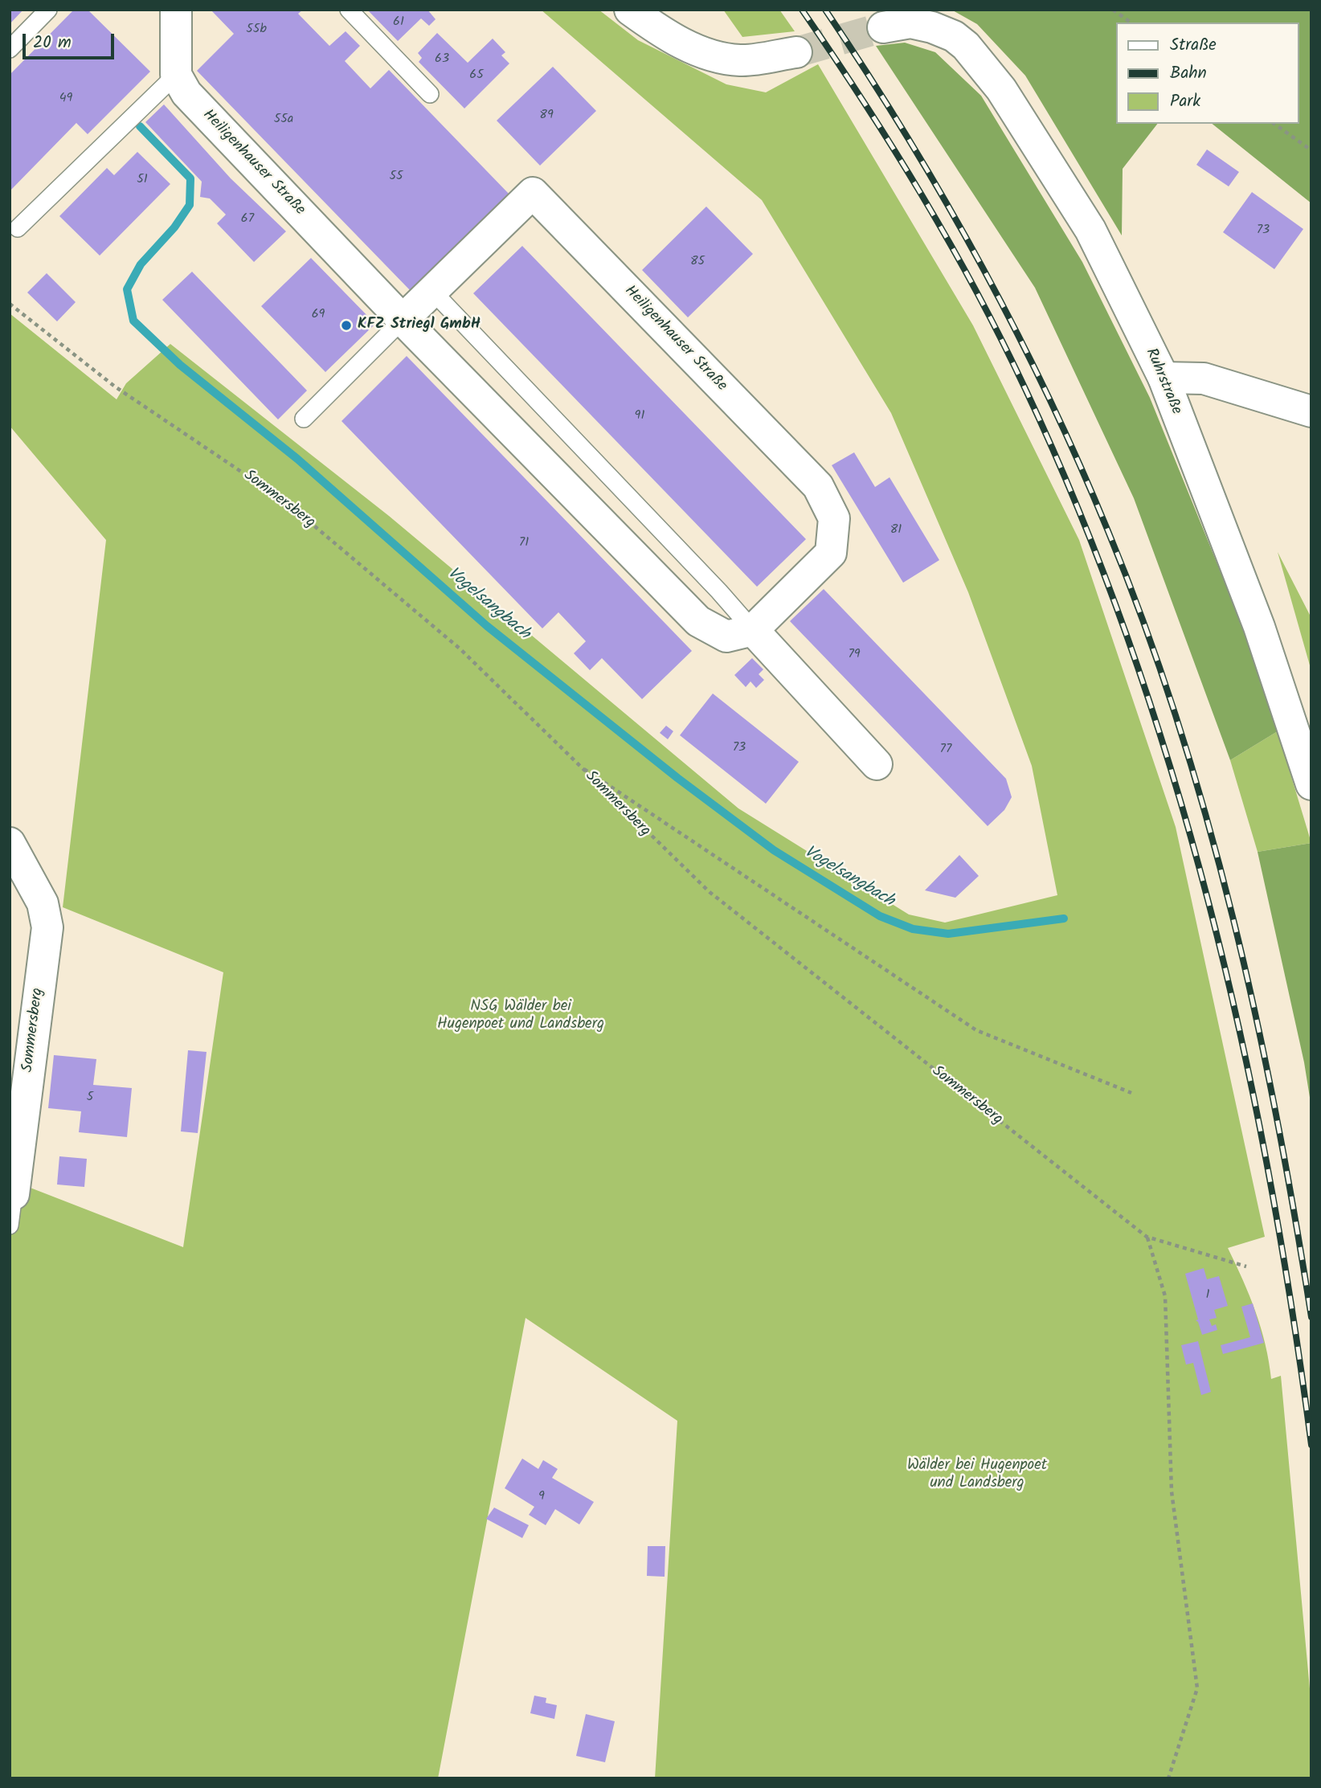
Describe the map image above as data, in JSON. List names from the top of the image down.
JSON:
{
  "streets": {
    "street": ["Heiligenhauser Straße", "Ruhrstraße", "Sommersberg"]
  },
  "water": ["Vogelsangbach"],
  "parks": ["NSG Wälder bei Hugenpoet und Landsberg", "Wälder bei Hugenpoet und Landsberg"],
  "places": ["KFZ Striegl GmbH"],
  "house_numbers": [
    "61",
    "55b",
    "63",
    "65",
    "49",
    "89",
    "55a",
    "55",
    "51",
    "67",
    "73",
    "85",
    "69",
    "91",
    "81",
    "71",
    "79",
    "73",
    "77",
    "5",
    "1",
    "9"
  ],
  "legend": ["Straße", "Bahn", "Park"],
  "scale_bar": "20 m"
}
